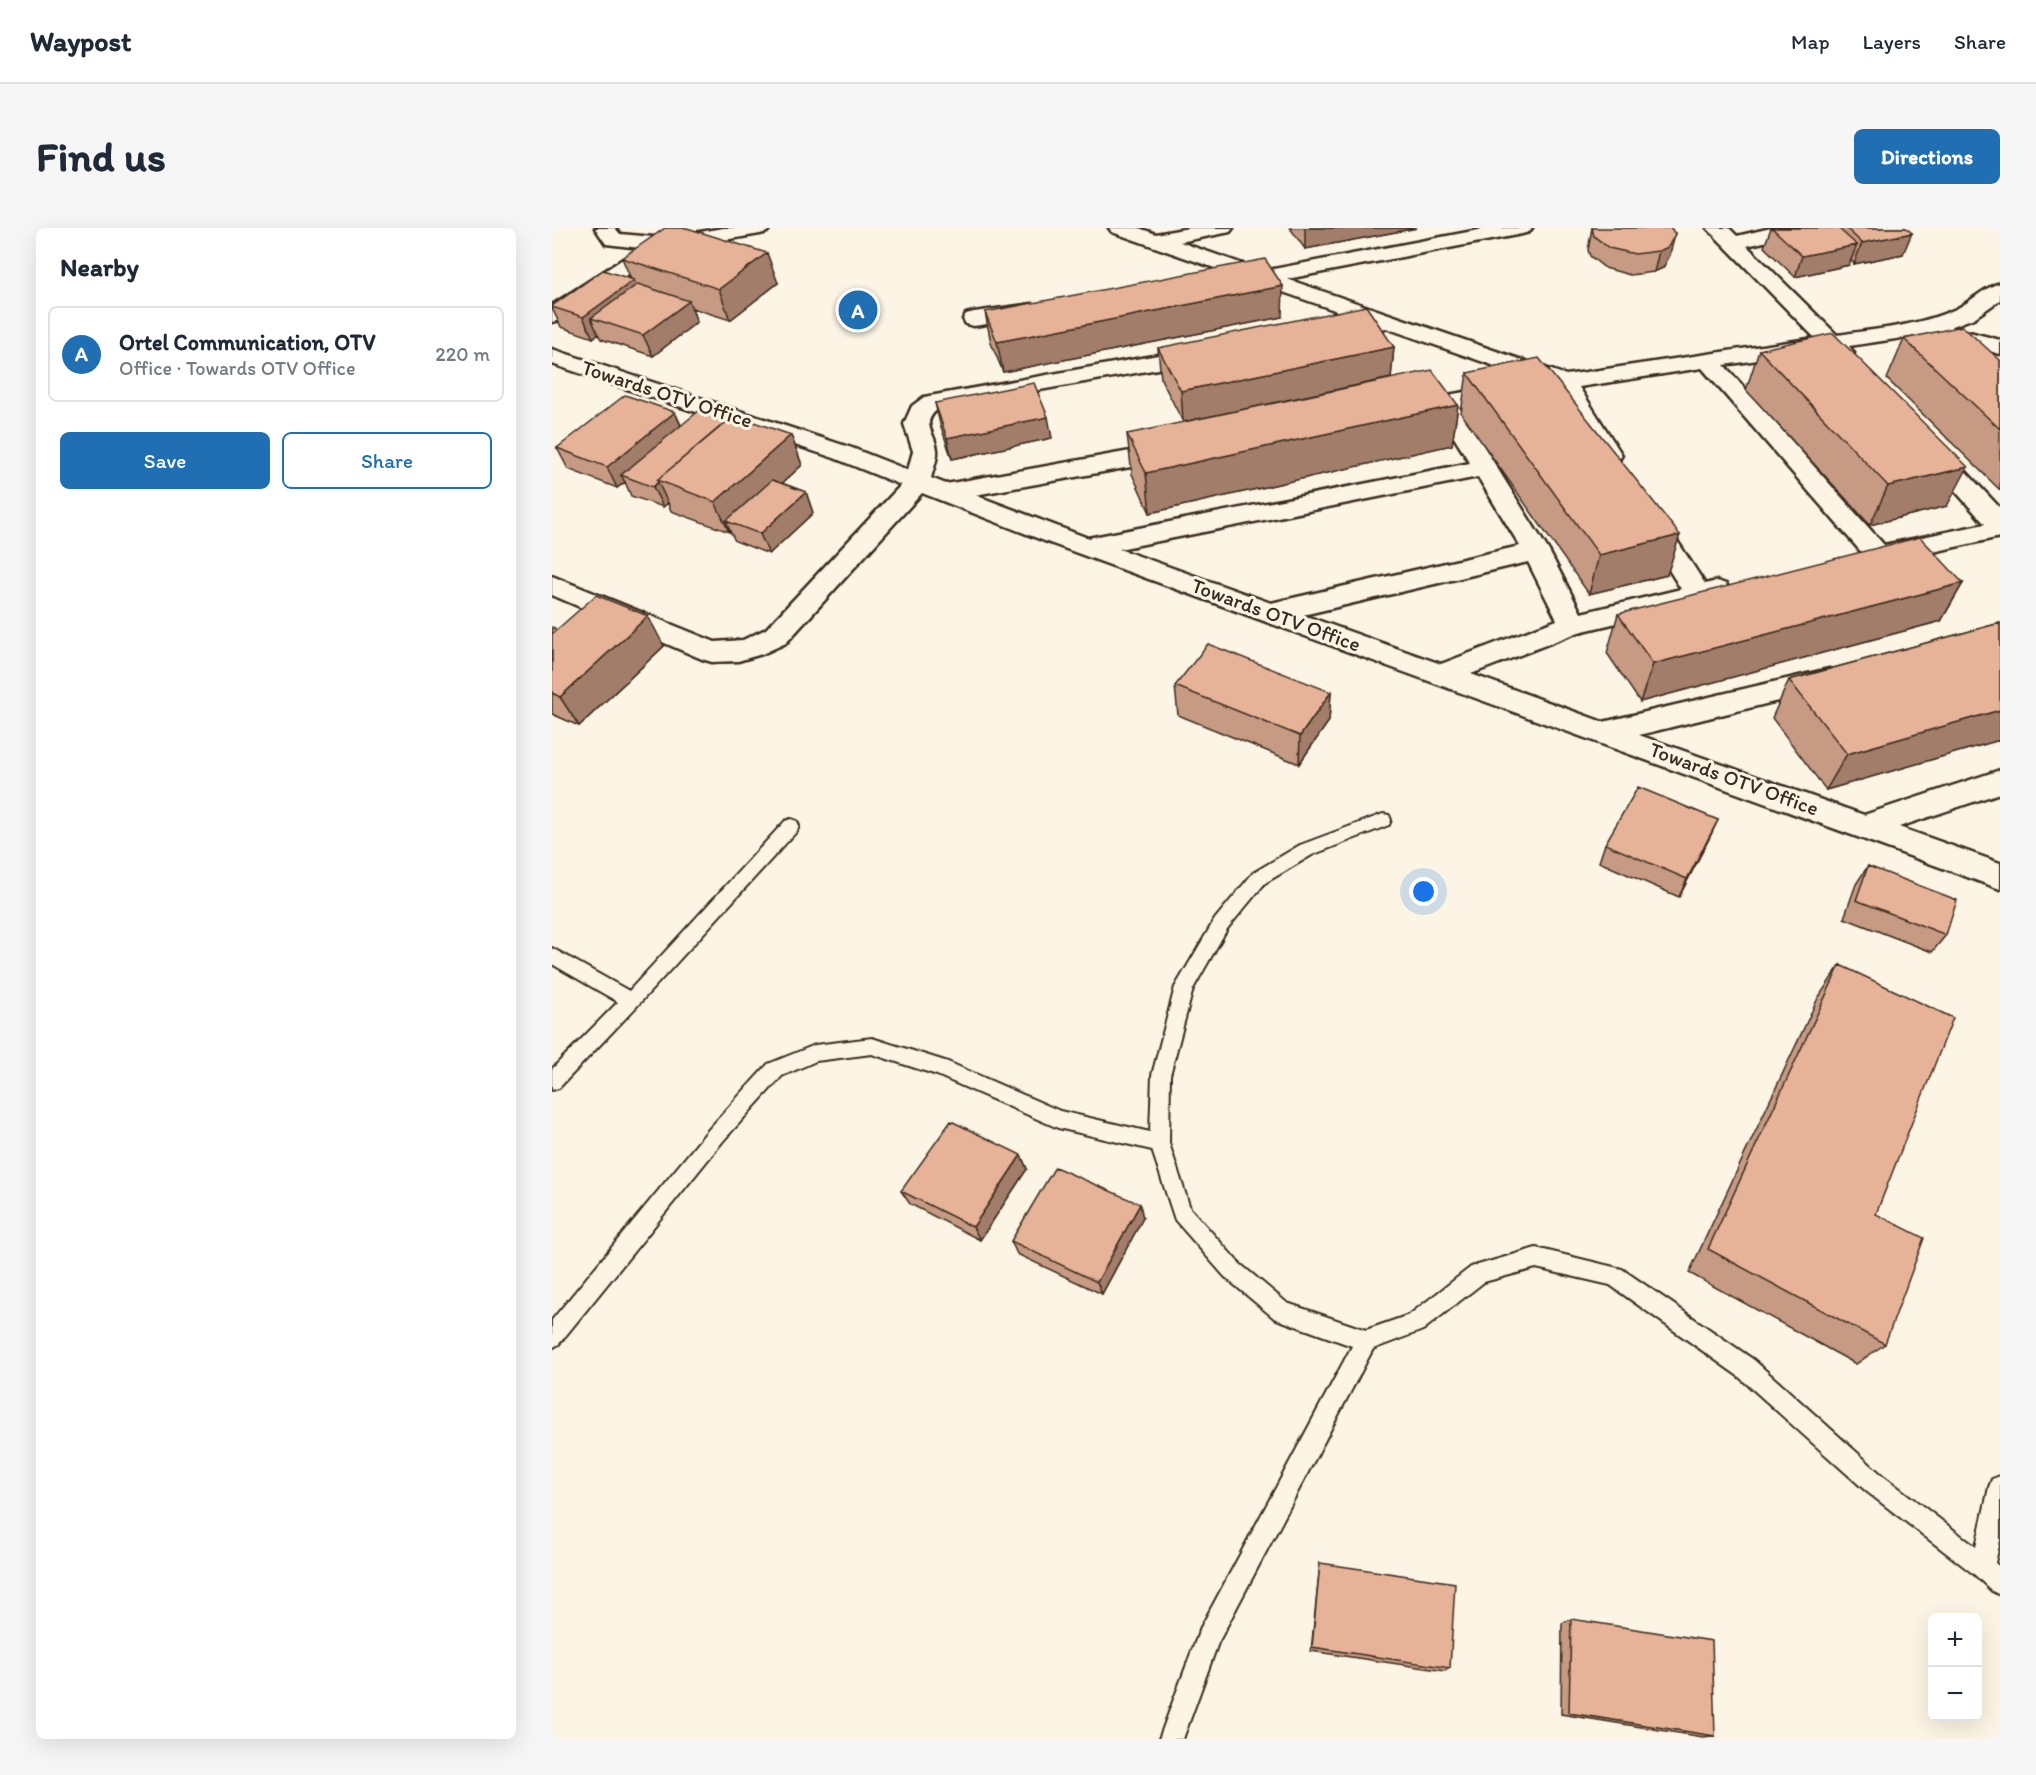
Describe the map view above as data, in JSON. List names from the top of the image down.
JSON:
{
  "streets": {
    "street": ["Towards OTV Office"]
  },
  "page": {
    "header": "Waypost",
    "nav": ["Map", "Layers", "Share"],
    "buttons": [
      "Directions",
      ["Save", "Share"]
    ],
    "title": "Find us",
    "heading": "Nearby",
    "pins": "A",
    "list": [
      {
        "mark": "A",
        "name": "Ortel Communication, OTV",
        "note": "Office · Towards OTV Office",
        "value": "220 m"
      }
    ],
    "map_buttons": ["+", "−"]
  }
}
